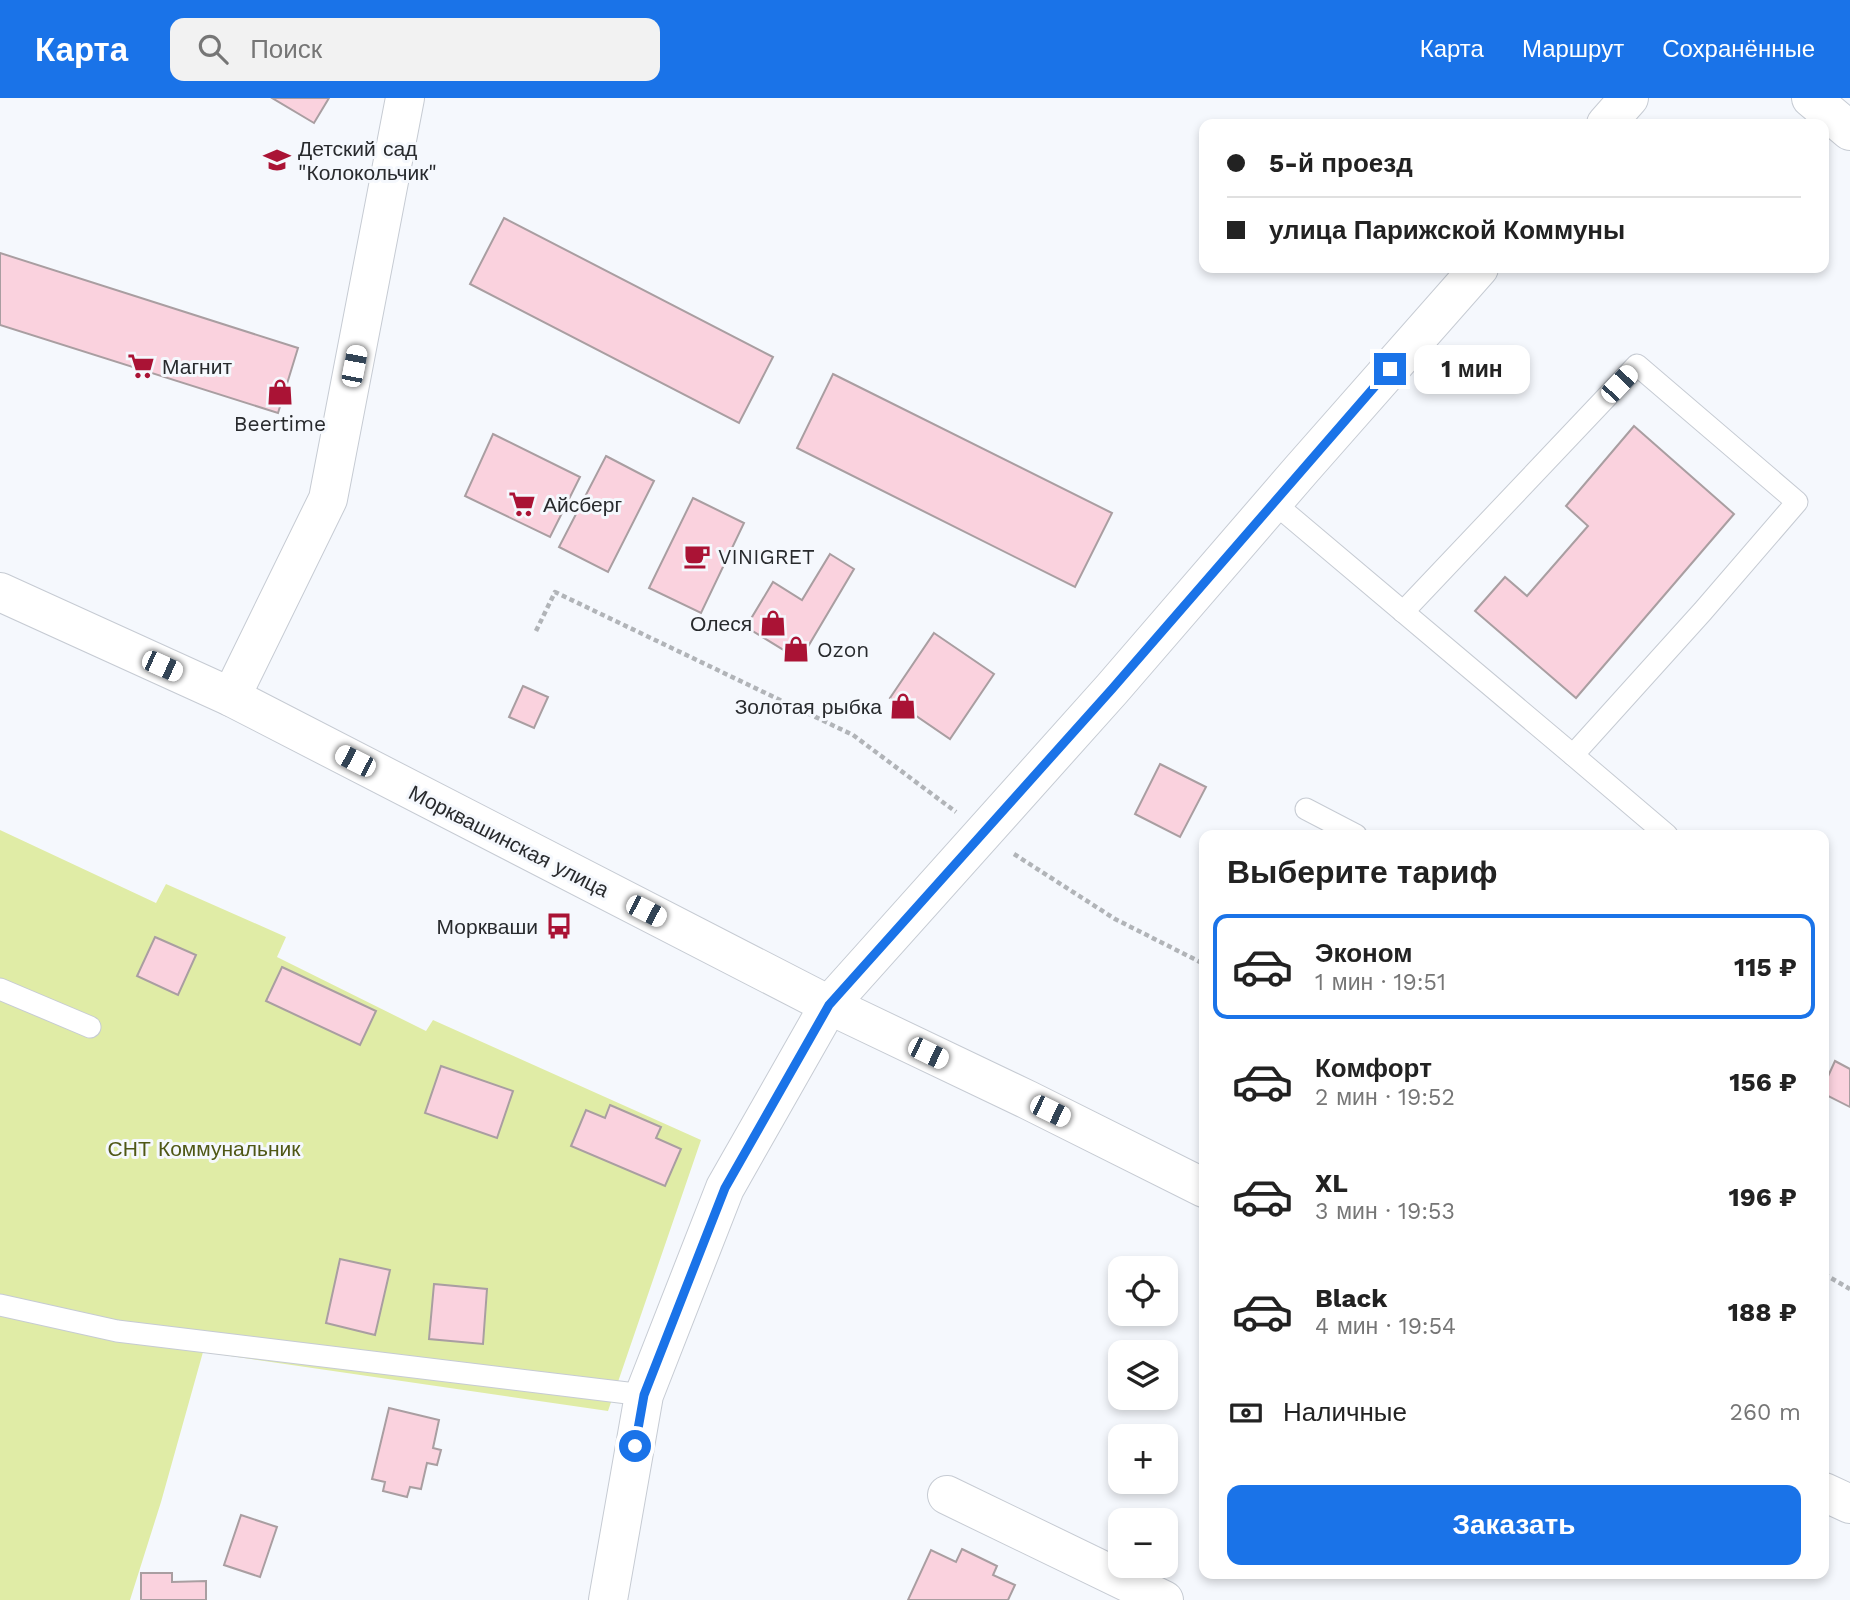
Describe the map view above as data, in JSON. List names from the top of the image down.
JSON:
{
  "streets": {
    "street": ["Морквашинская улица"]
  },
  "parks": ["СНТ Коммунальник"],
  "places": {
    "school or university": ["Детский сад \"Колокольчик\""],
    "supermarket": ["Магнит", "Айсберг"],
    "shop": [
      "Beertime",
      "Олеся",
      "Ozon",
      "Золотая рыбка"
    ],
    "cafe": ["VINIGRET"],
    "bus stop": ["Моркваши"]
  },
  "page": {
    "header": "Карта",
    "search": "Поиск",
    "nav": ["Карта", "Маршрут", "Сохранённые"],
    "banner": ["5-й проезд", "улица Парижской Коммуны"],
    "bubble": "1 мин",
    "heading": "Выберите тариф",
    "list": [
      {
        "name": "Эконом",
        "note": "1 мин · 19:51",
        "value": "115 ₽"
      },
      {
        "name": "Комфорт",
        "note": "2 мин · 19:52",
        "value": "156 ₽"
      },
      {
        "name": "XL",
        "note": "3 мин · 19:53",
        "value": "196 ₽"
      },
      {
        "name": "Black",
        "note": "4 мин · 19:54",
        "value": "188 ₽"
      }
    ],
    "map_buttons": ["+", "−"],
    "pay": ["Наличные", "260 m"],
    "buttons": "Заказать"
  }
}
